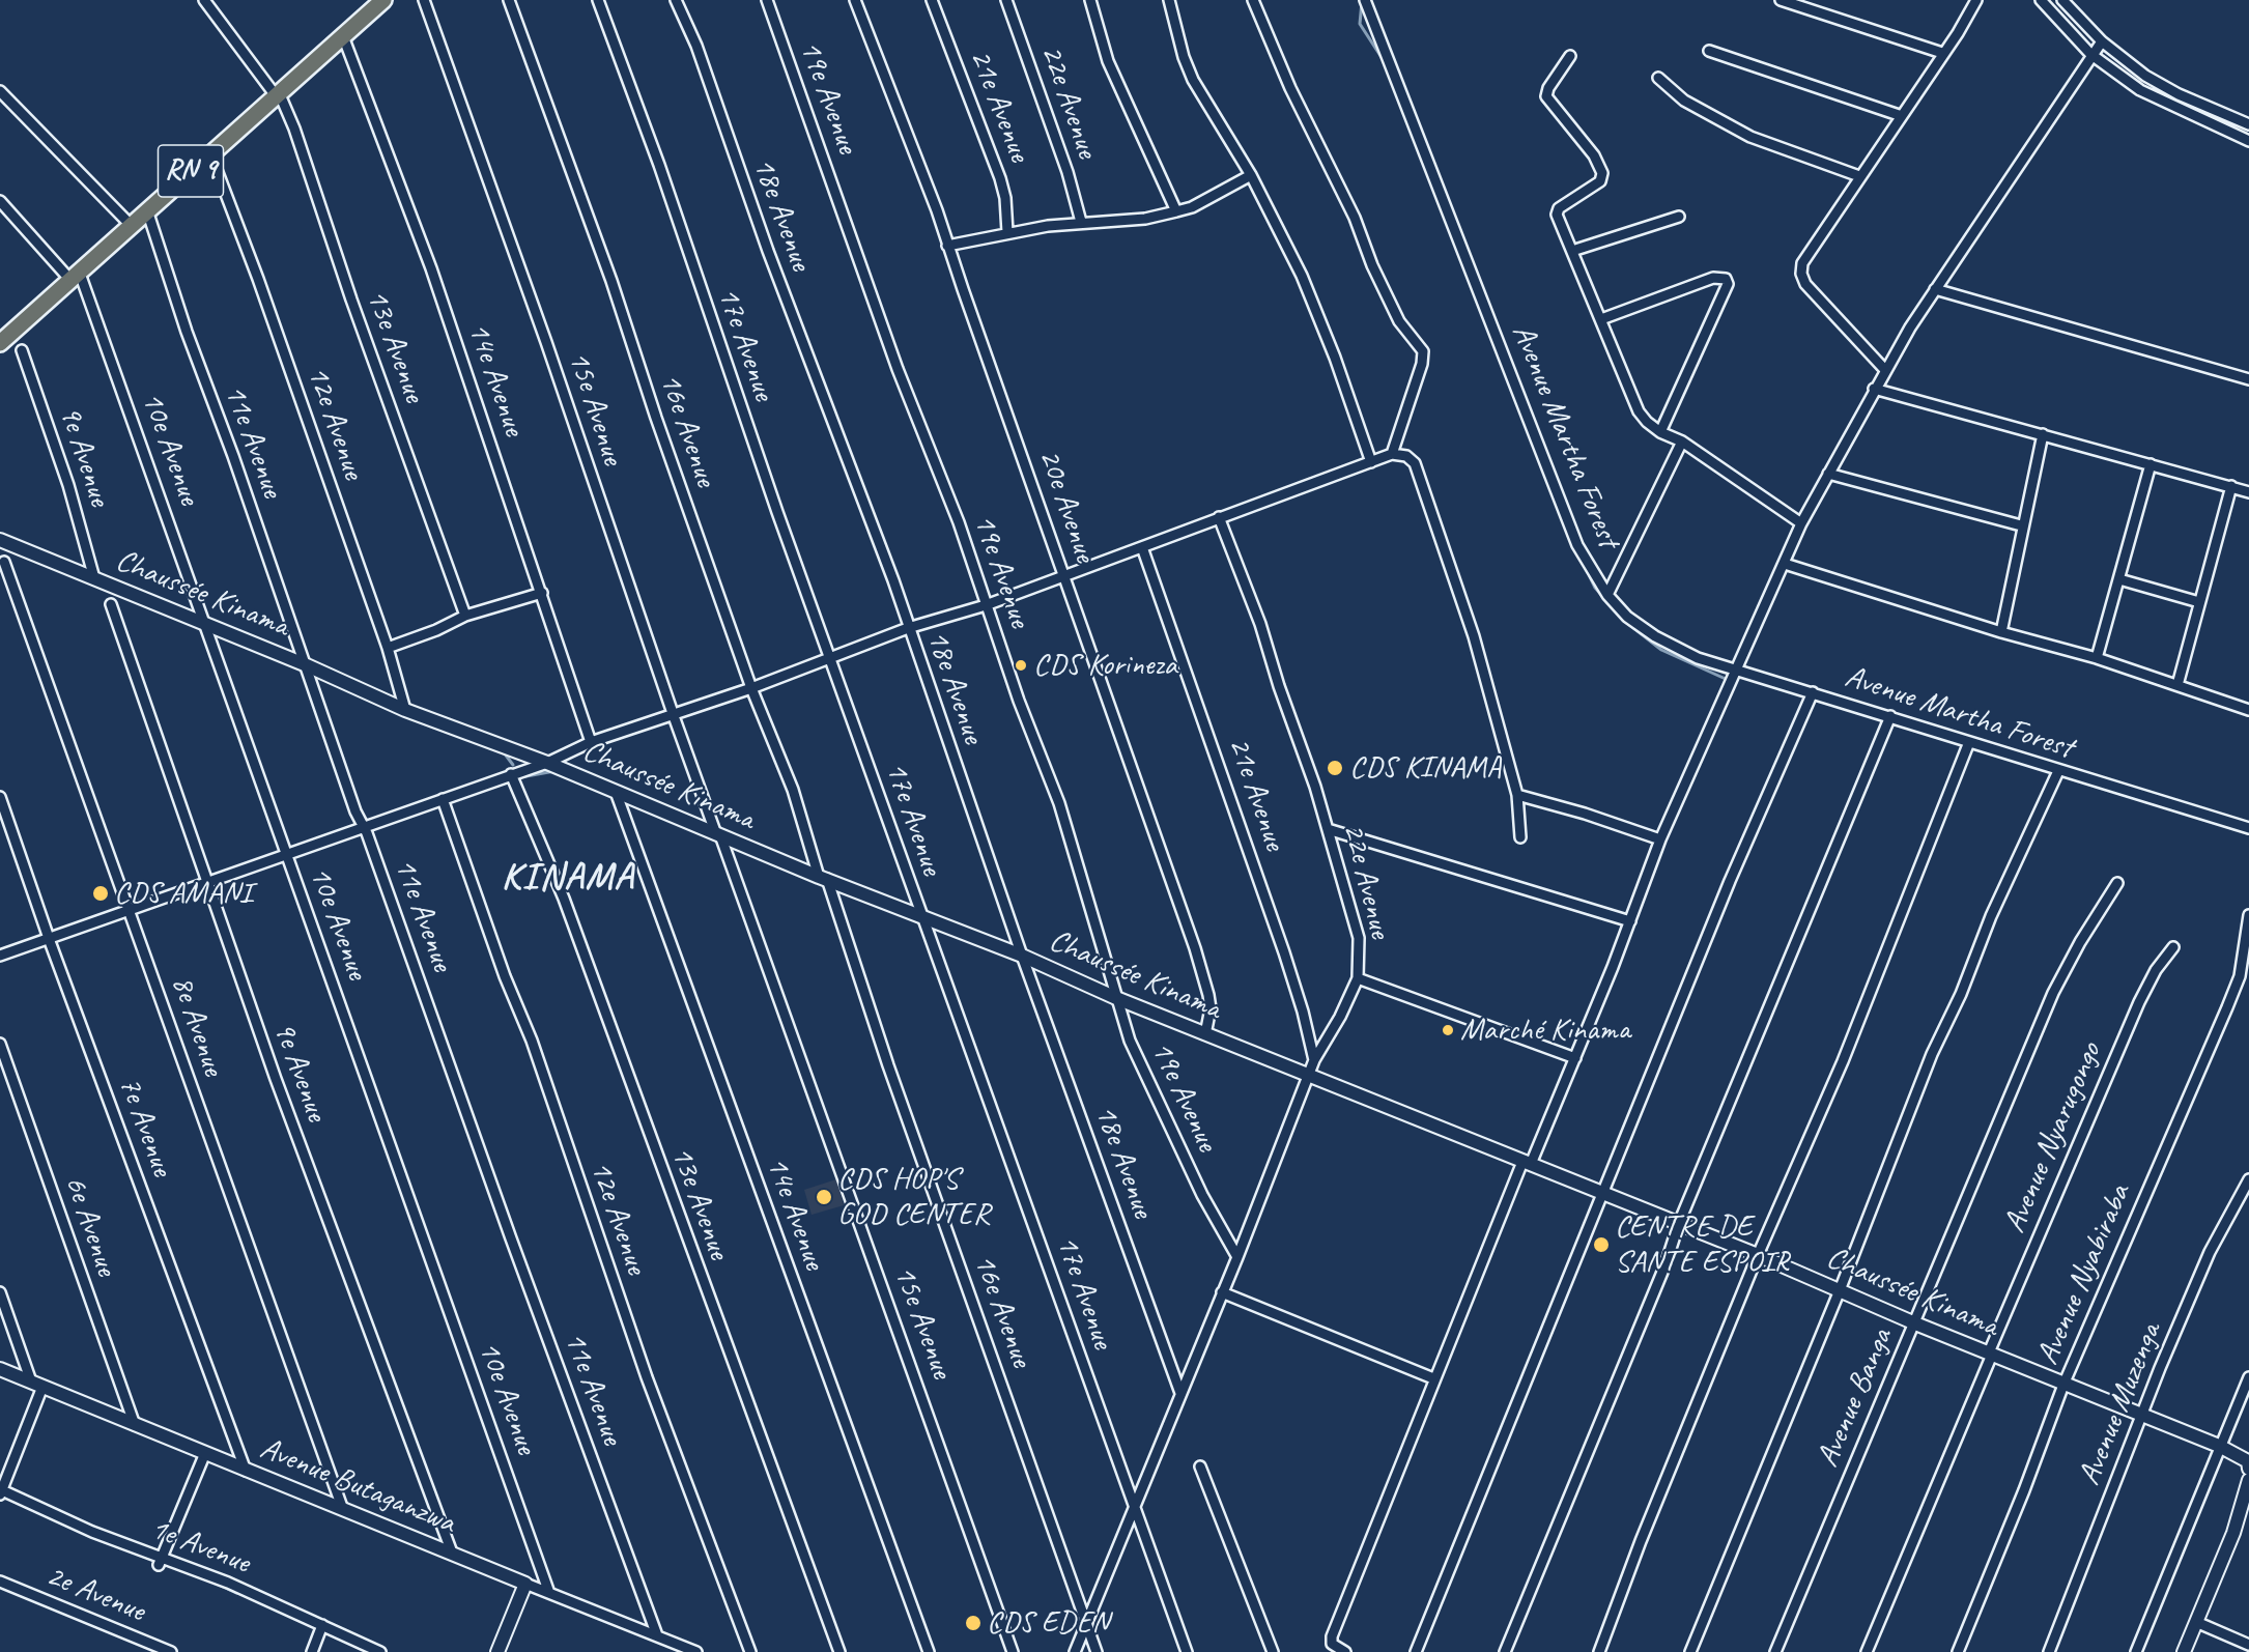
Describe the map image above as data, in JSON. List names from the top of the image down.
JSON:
{
  "streets": {
    "main road": ["RN 9"],
    "street": [
      "19e Avenue",
      "22e Avenue",
      "21e Avenue",
      "18e Avenue",
      "17e Avenue",
      "13e Avenue",
      "14e Avenue",
      "15e Avenue",
      "12e Avenue",
      "16e Avenue",
      "Avenue Martha Forest",
      "11e Avenue",
      "10e Avenue",
      "9e Avenue",
      "20e Avenue",
      "Chaussée Kinama",
      "8e Avenue",
      "7e Avenue",
      "Avenue Nyarugongo",
      "6e Avenue",
      "Avenue Nyabiraba",
      "Avenue Banga",
      "Avenue Muzenga",
      "Avenue Butaganzwa",
      "1e Avenue",
      "2e Avenue"
    ]
  },
  "crossings": [
    ["19e Avenue", "22e Avenue"],
    ["19e Avenue", "Chaussée Kinama"],
    ["22e Avenue", "21e Avenue"],
    ["22e Avenue", "18e Avenue"],
    ["22e Avenue", "17e Avenue"],
    ["22e Avenue", "16e Avenue"],
    ["22e Avenue", "Chaussée Kinama"],
    ["RN 9", "13e Avenue"],
    ["RN 9", "14e Avenue"],
    ["RN 9", "12e Avenue"],
    ["RN 9", "11e Avenue"],
    ["RN 9", "10e Avenue"],
    ["18e Avenue", "Chaussée Kinama"],
    ["17e Avenue", "Chaussée Kinama"],
    ["14e Avenue", "Chaussée Kinama"],
    ["15e Avenue", "Chaussée Kinama"],
    ["12e Avenue", "Chaussée Kinama"],
    ["16e Avenue", "Chaussée Kinama"],
    ["11e Avenue", "Chaussée Kinama"],
    ["11e Avenue", "Avenue Butaganzwa"],
    ["10e Avenue", "Chaussée Kinama"],
    ["10e Avenue", "Avenue Butaganzwa"],
    ["9e Avenue", "Chaussée Kinama"],
    ["9e Avenue", "Avenue Butaganzwa"],
    ["20e Avenue", "Chaussée Kinama"],
    ["Chaussée Kinama", "Avenue Nyarugongo"],
    ["Chaussée Kinama", "Avenue Nyabiraba"],
    ["Chaussée Kinama", "Avenue Banga"],
    ["Chaussée Kinama", "Avenue Muzenga"],
    ["8e Avenue", "Avenue Butaganzwa"],
    ["7e Avenue", "Avenue Butaganzwa"],
    ["6e Avenue", "Avenue Butaganzwa"]
  ],
  "districts": ["KINAMA"],
  "places": [
    "CDS Korineza",
    "CDS KINAMA",
    "CDS AMANI",
    "Marché Kinama",
    "CDS HOP'S GOD CENTER",
    "CENTRE DE SANTE ESPOIR",
    "CDS EDEN"
  ]
}
